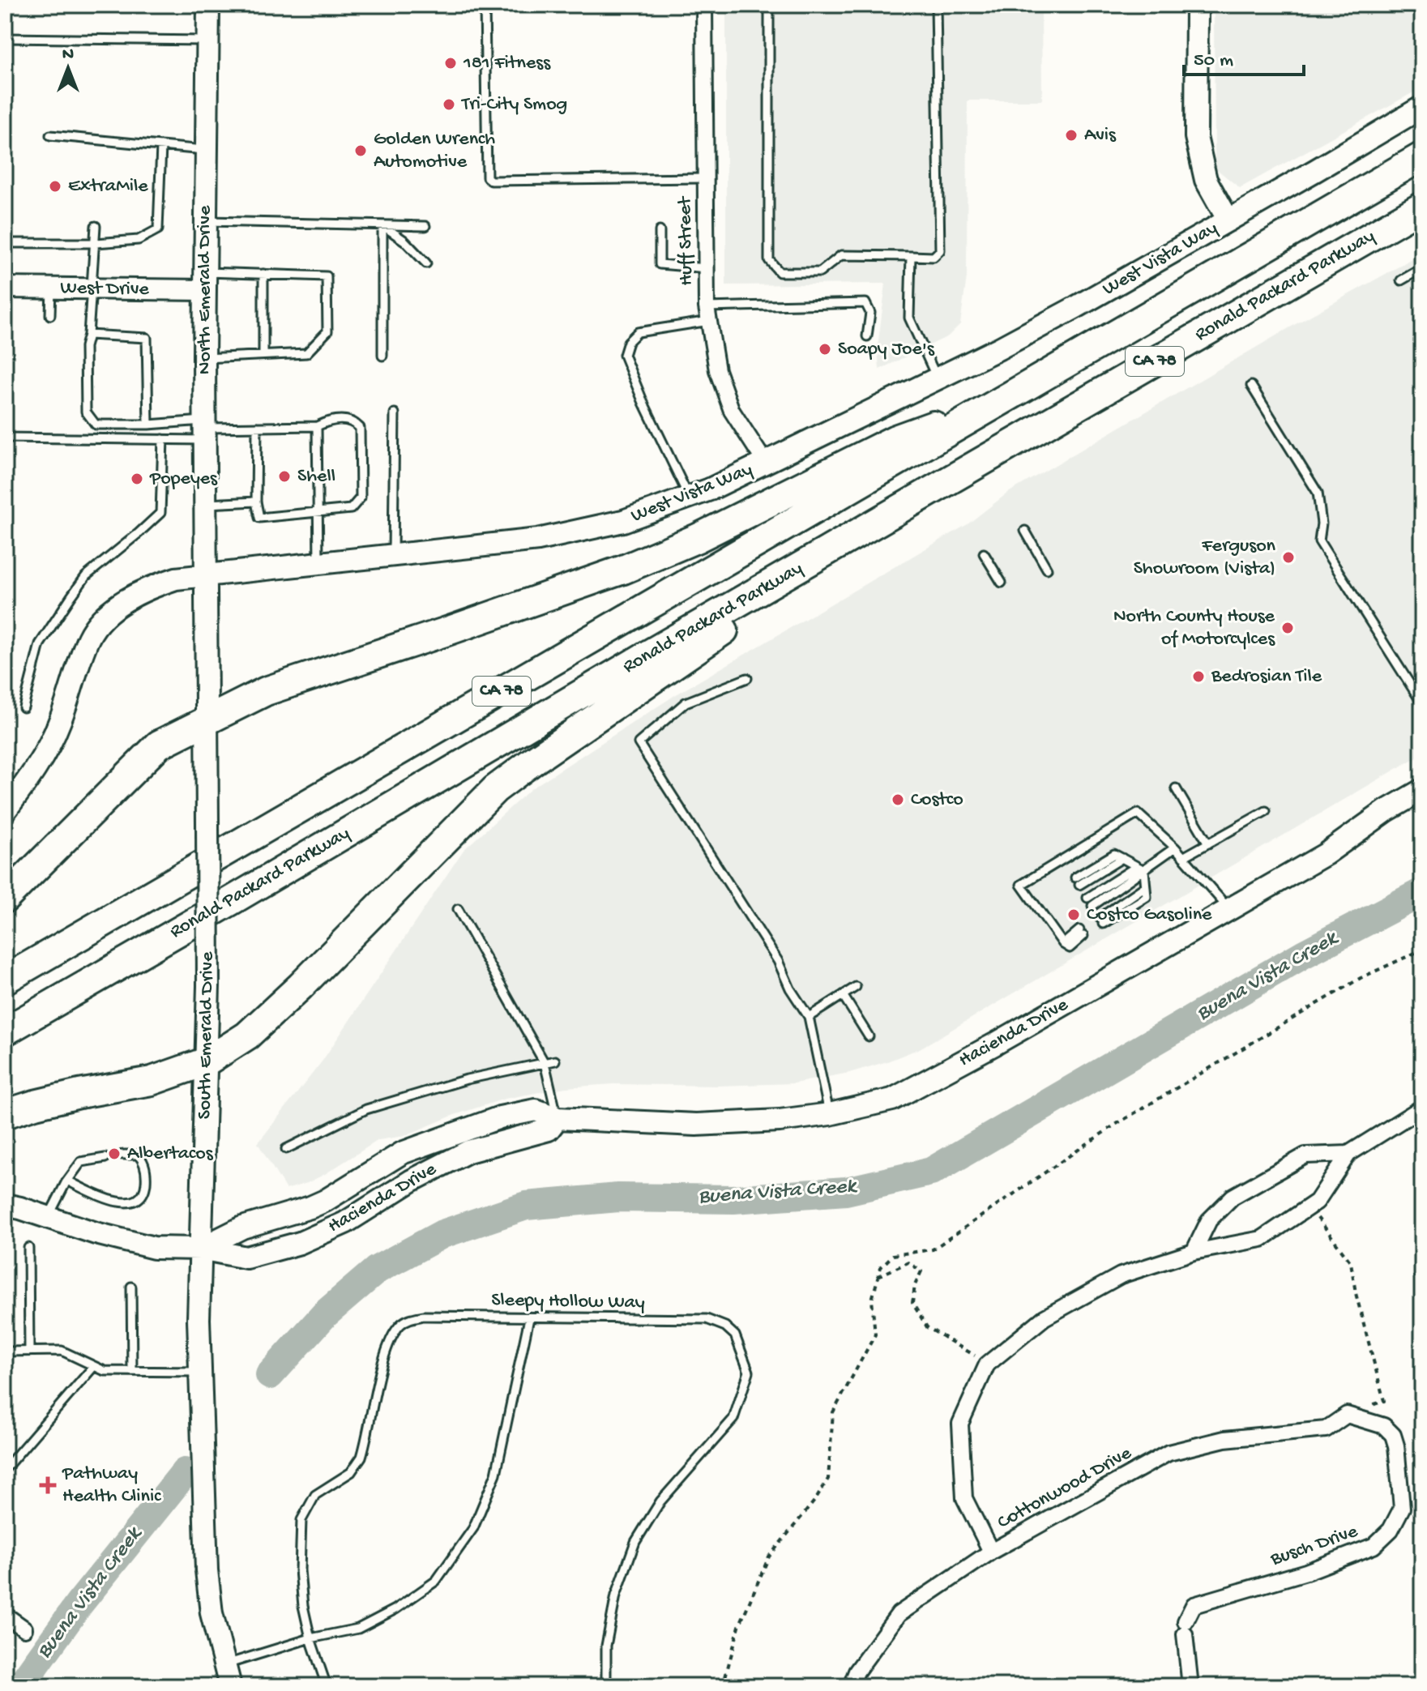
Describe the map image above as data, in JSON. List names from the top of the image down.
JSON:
{
  "streets": {
    "highway": ["Ronald Packard Parkway", "CA 78"],
    "main road": [
      "West Vista Way",
      "North Emerald Drive",
      "Hacienda Drive",
      "South Emerald Drive"
    ],
    "street": [
      "Huff Street",
      "West Drive",
      "Cottonwood Drive",
      "Busch Drive"
    ],
    "lane": ["Sleepy Hollow Way"]
  },
  "crossings": [
    ["Huff Street", "West Vista Way"],
    ["West Vista Way", "North Emerald Drive"],
    ["West Vista Way", "South Emerald Drive"],
    ["West Drive", "North Emerald Drive"],
    ["North Emerald Drive", "South Emerald Drive"],
    ["Hacienda Drive", "South Emerald Drive"],
    ["Cottonwood Drive", "Busch Drive"]
  ],
  "water": ["Buena Vista Creek"],
  "places": {
    "other": [
      "181 Fitness",
      "Tri-City Smog",
      "Avis",
      "Golden Wrench Automotive",
      "ExtraMile",
      "Soapy Joe's",
      "Shell",
      "Popeyes",
      "Ferguson Showroom (Vista)",
      "North County House of Motorcylces",
      "Bedrosian Tile",
      "Costco",
      "Costco Gasoline",
      "Albertacos"
    ],
    "health": ["Pathway Health Clinic"]
  },
  "scale_bar": "50 m",
  "north": "top"
}
